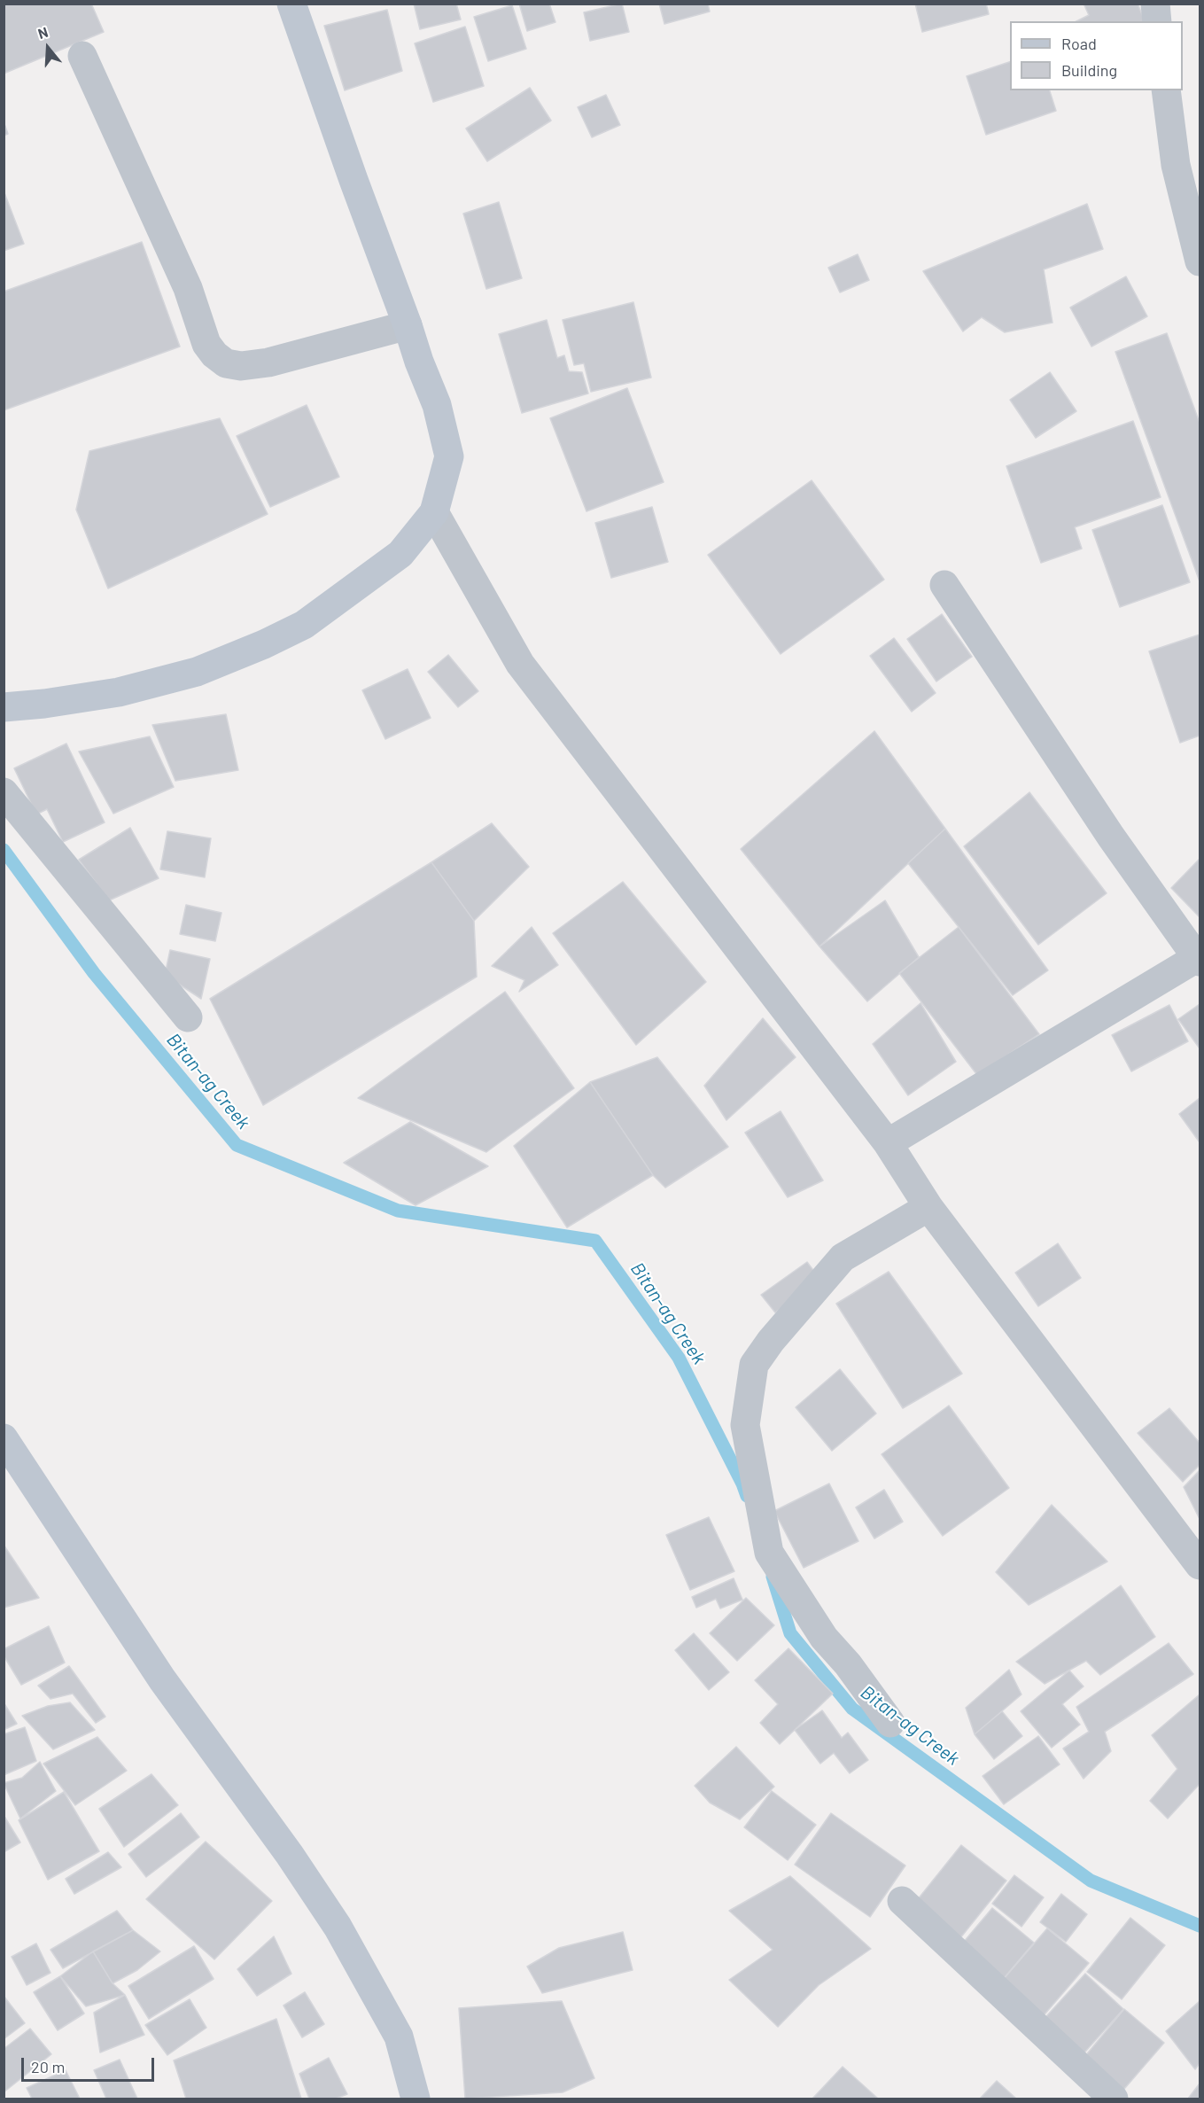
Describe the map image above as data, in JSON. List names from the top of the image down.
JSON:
{
  "water": ["Bitan-ag Creek"],
  "legend": ["Road", "Building"],
  "scale_bar": "20 m",
  "north": "top"
}
